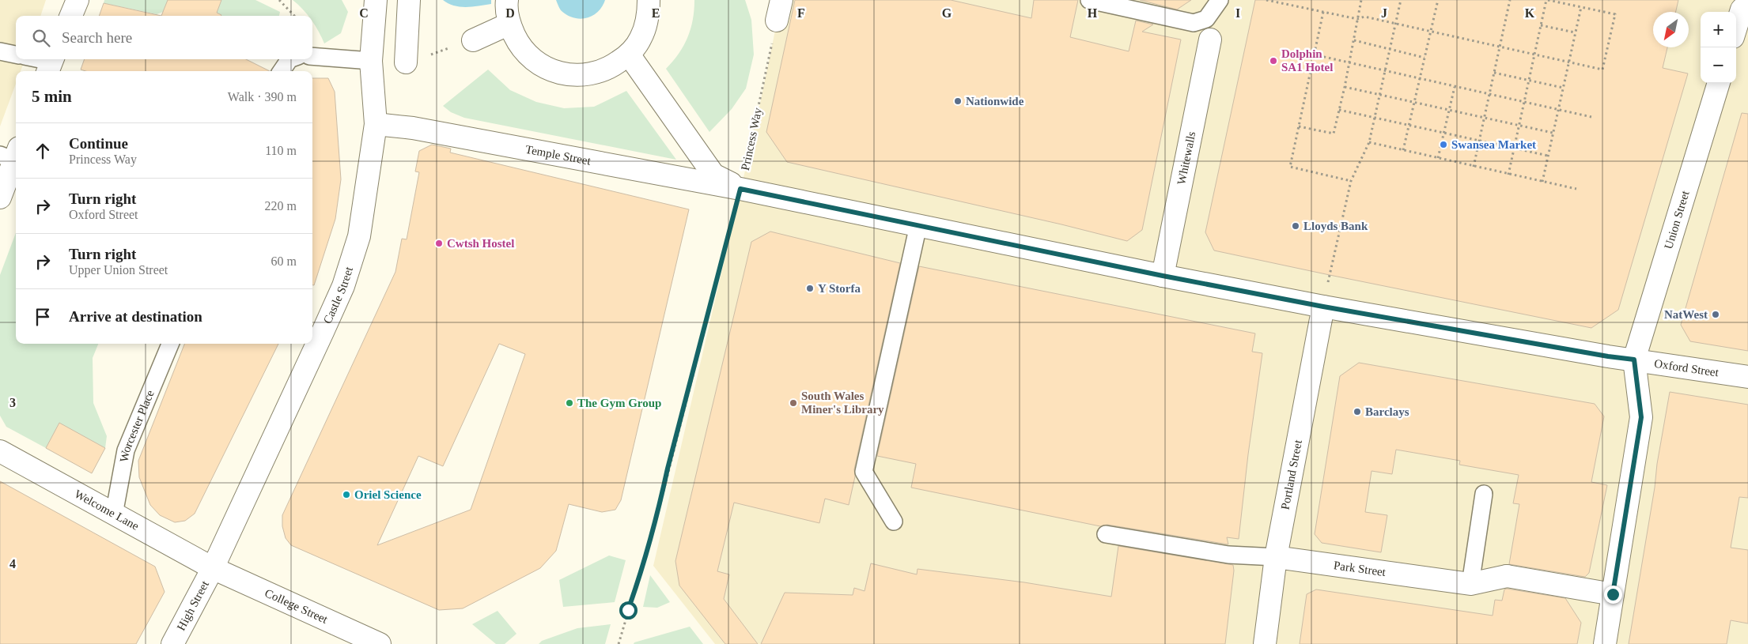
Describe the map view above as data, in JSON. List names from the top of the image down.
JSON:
{
  "streets": {
    "street": [
      "Temple Street",
      "Whitewalls",
      "Union Street",
      "Castle Street",
      "Oxford Street",
      "Portland Street",
      "Welcome Lane",
      "Park Street",
      "High Street",
      "College Street"
    ],
    "lane": ["Worcester Place"],
    "path": ["Princess Way"]
  },
  "crossings": [
    ["Princess Way", "Temple Street"],
    ["Princess Way", "Oxford Street"],
    ["Temple Street", "Castle Street"],
    ["Temple Street", "Oxford Street"],
    ["Whitewalls", "Oxford Street"],
    ["Union Street", "Oxford Street"],
    ["Castle Street", "Welcome Lane"],
    ["Castle Street", "High Street"],
    ["Castle Street", "College Street"],
    ["Oxford Street", "Portland Street"],
    ["Worcester Place", "Welcome Lane"],
    ["Portland Street", "Park Street"],
    ["Welcome Lane", "High Street"],
    ["Welcome Lane", "College Street"],
    ["High Street", "College Street"]
  ],
  "places": [
    "Dolphin SA1 Hotel",
    "Nationwide",
    "Swansea Market",
    "Lloyds Bank",
    "Cwtsh Hostel",
    "Y Storfa",
    "NatWest",
    "The Gym Group",
    "South Wales Miner's Library",
    "Barclays",
    "Oriel Science"
  ],
  "north": "bottom left",
  "page": {
    "map_buttons": ["+", "−"],
    "search": "Search here",
    "heading": ["5 min", "Walk · 390 m"],
    "list": [
      ["Continue", "Princess Way", "110 m"],
      ["Turn right", "Oxford Street", "220 m"],
      ["Turn right", "Upper Union Street", "60 m"],
      "Arrive at destination"
    ]
  },
  "grid": {
    "columns": [
      "C",
      "D",
      "E",
      "F",
      "G",
      "H",
      "I",
      "J",
      "K"
    ],
    "rows": ["3", "4"]
  }
}
